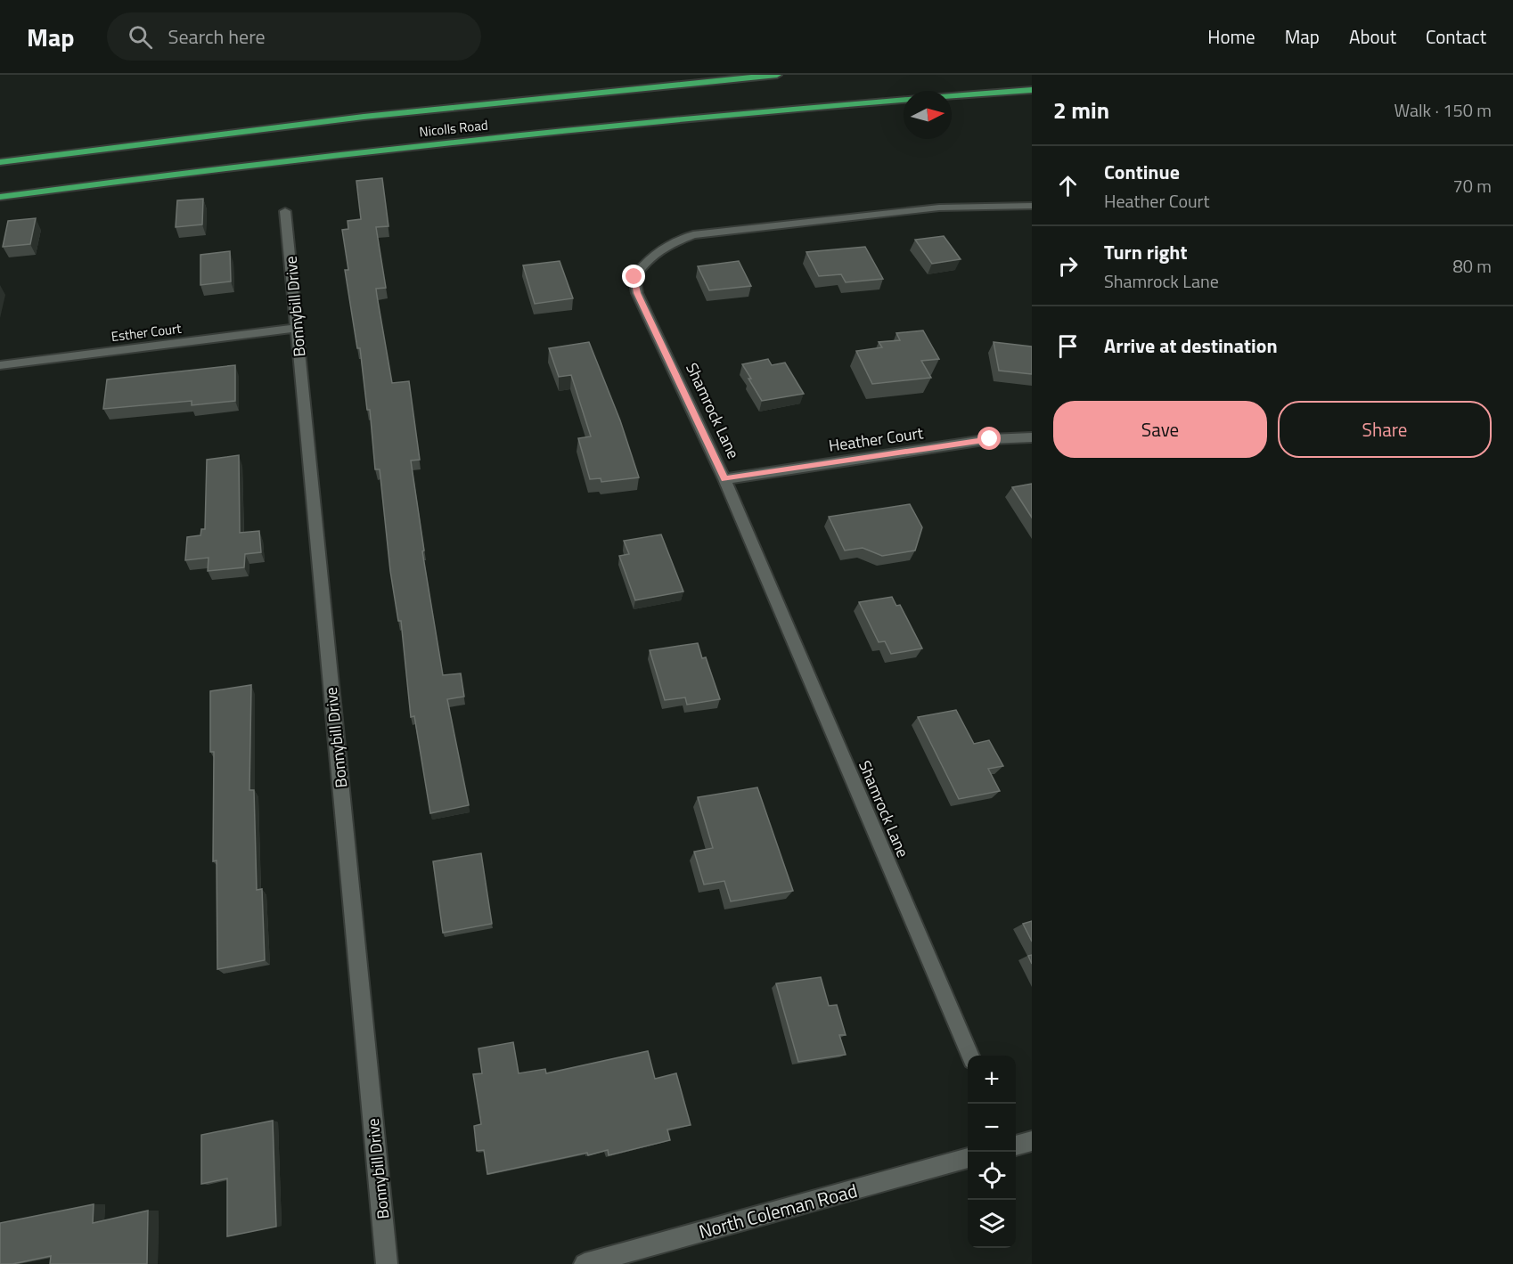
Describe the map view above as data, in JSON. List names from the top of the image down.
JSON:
{
  "streets": {
    "highway": ["Nicolls Road"],
    "street": [
      "Bonnybill Drive",
      "Esther Court",
      "Shamrock Lane",
      "Heather Court",
      "North Coleman Road"
    ]
  },
  "crossings": [
    ["Bonnybill Drive", "Esther Court"],
    ["Shamrock Lane", "Heather Court"]
  ],
  "north": "right",
  "page": {
    "header": "Map",
    "search": "Search here",
    "nav": [
      "Home",
      "Map",
      "About",
      "Contact"
    ],
    "heading": ["2 min", "Walk · 150 m"],
    "list": [
      ["Continue", "Heather Court", "70 m"],
      ["Turn right", "Shamrock Lane", "80 m"],
      "Arrive at destination"
    ],
    "buttons": ["Save", "Share"],
    "map_buttons": ["+", "−"]
  }
}
